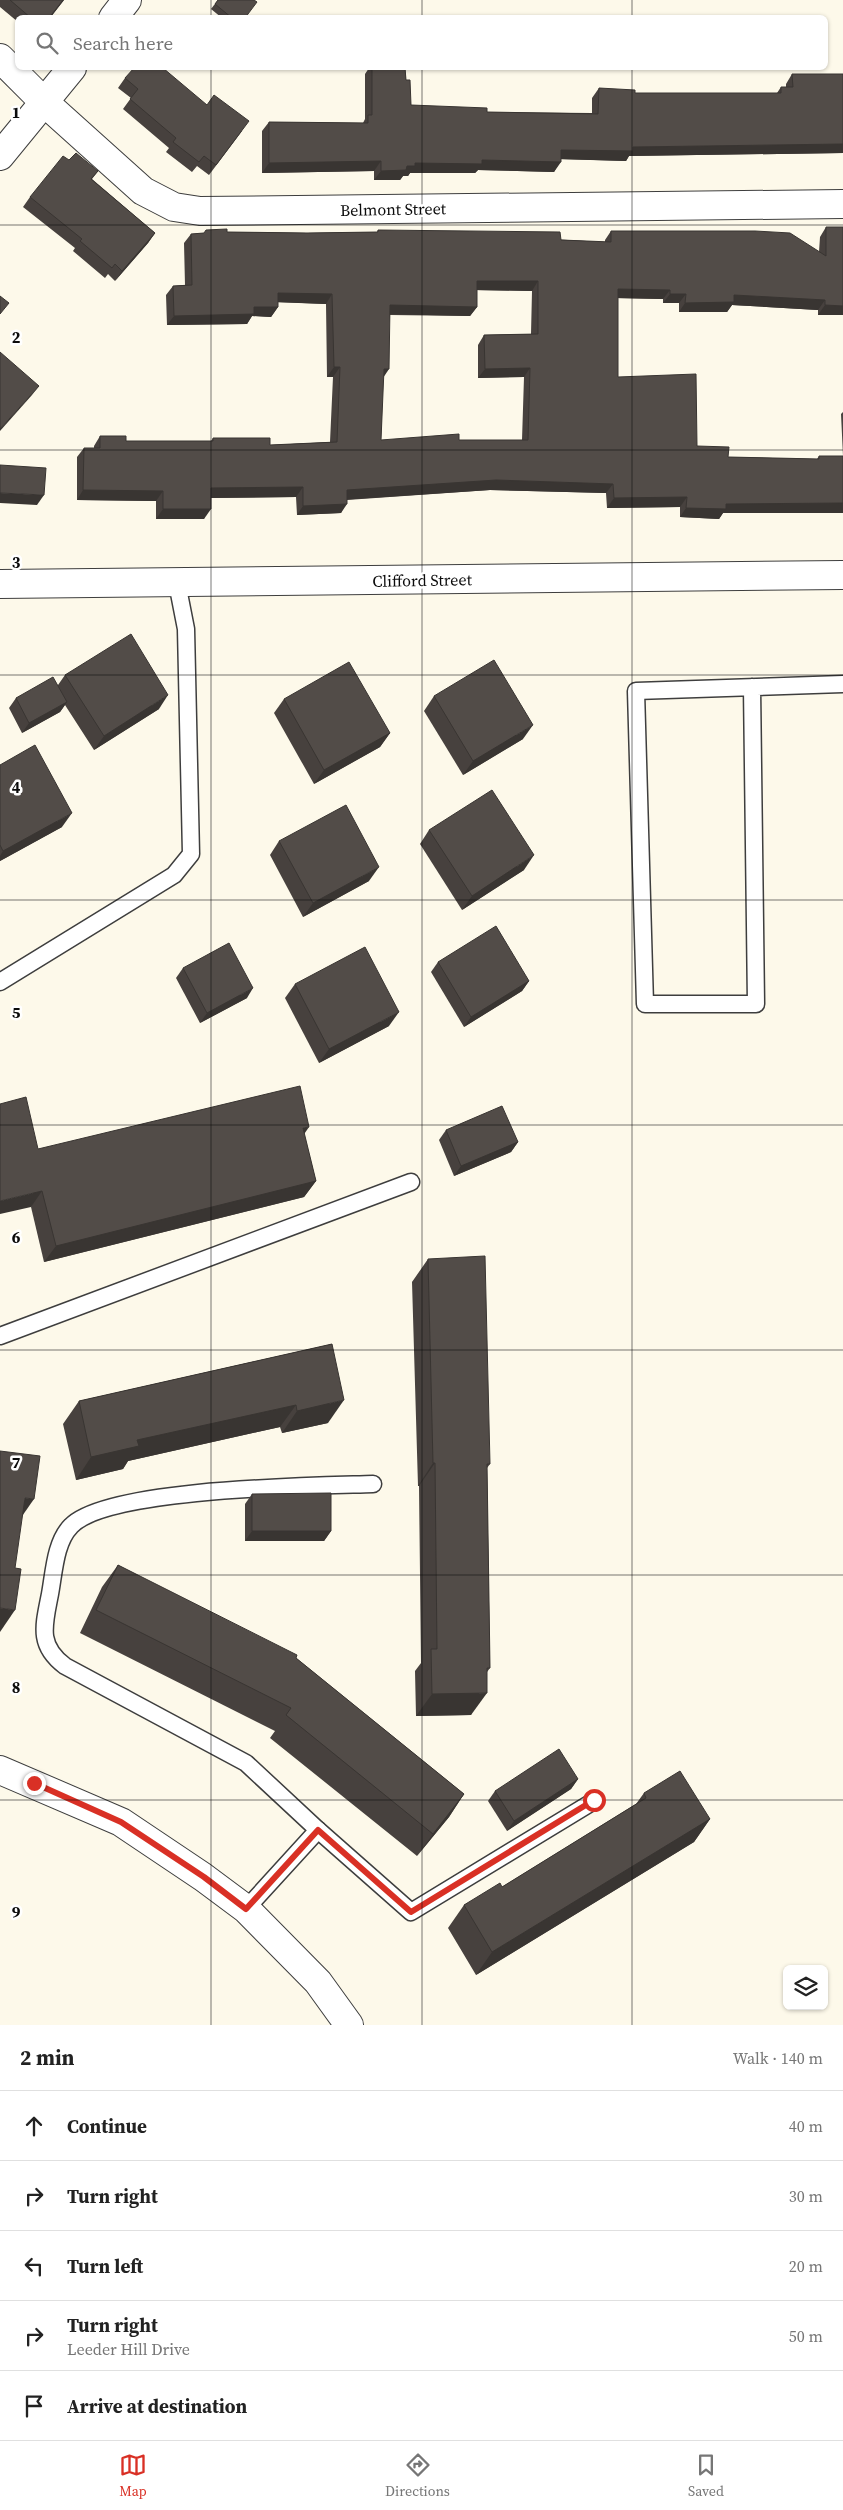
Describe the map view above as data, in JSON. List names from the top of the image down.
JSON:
{
  "streets": {
    "street": ["Belmont Street", "Clifford Street"]
  },
  "page": {
    "search": "Search here",
    "heading": ["2 min", "Walk · 140 m"],
    "list": [
      ["Continue", "40 m"],
      ["Turn right", "30 m"],
      ["Turn left", "20 m"],
      ["Turn right", "Leeder Hill Drive", "50 m"],
      "Arrive at destination"
    ],
    "nav": ["Map", "Directions", "Saved"]
  },
  "grid": {
    "rows": [
      "1",
      "2",
      "3",
      "4",
      "5",
      "6",
      "7",
      "8",
      "9"
    ]
  }
}
